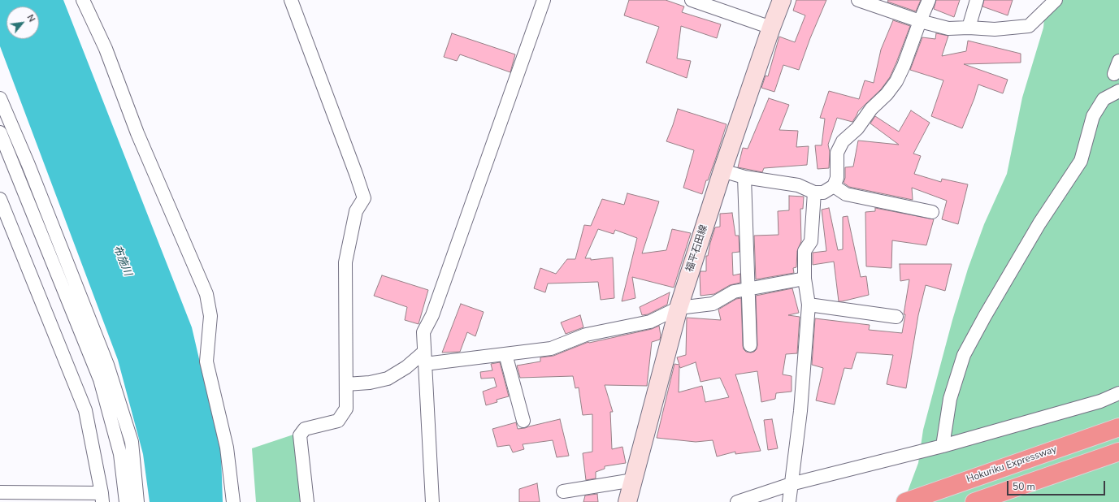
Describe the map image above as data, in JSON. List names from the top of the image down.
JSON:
{
  "streets": {
    "highway": ["Hokuriku Expressway"],
    "main road": ["福平石田線"]
  },
  "water": ["布施川"],
  "scale_bar": "50 m",
  "north": "top right"
}
